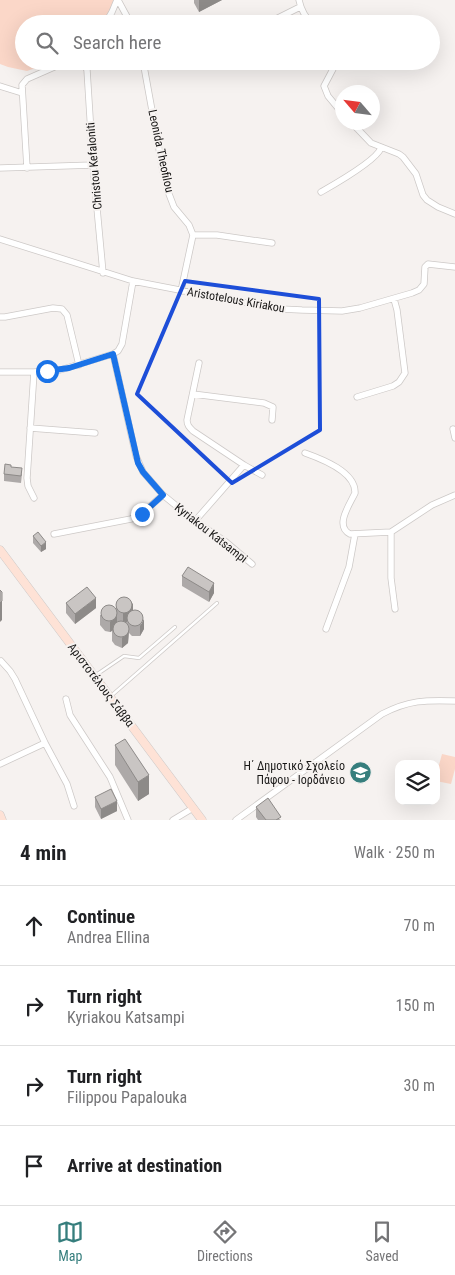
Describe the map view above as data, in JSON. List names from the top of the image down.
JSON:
{
  "streets": {
    "street": [
      "Leonida Theofilou",
      "Christou Kefaloniti",
      "Aristotelous Kiriakou",
      "Kyriakou Katsampi",
      "Αριστοτέλους Σάββα"
    ]
  },
  "crossings": [
    ["Christou Kefaloniti", "Aristotelous Kiriakou"]
  ],
  "places": {
    "school or university": ["Η΄ Δημοτικό Σχολείο Πάφου - Ιορδάνειο"]
  },
  "north": "top left",
  "page": {
    "search": "Search here",
    "heading": ["4 min", "Walk · 250 m"],
    "list": [
      ["Continue", "Andrea Ellina", "70 m"],
      ["Turn right", "Kyriakou Katsampi", "150 m"],
      ["Turn right", "Filippou Papalouka", "30 m"],
      "Arrive at destination"
    ],
    "nav": ["Map", "Directions", "Saved"]
  }
}
